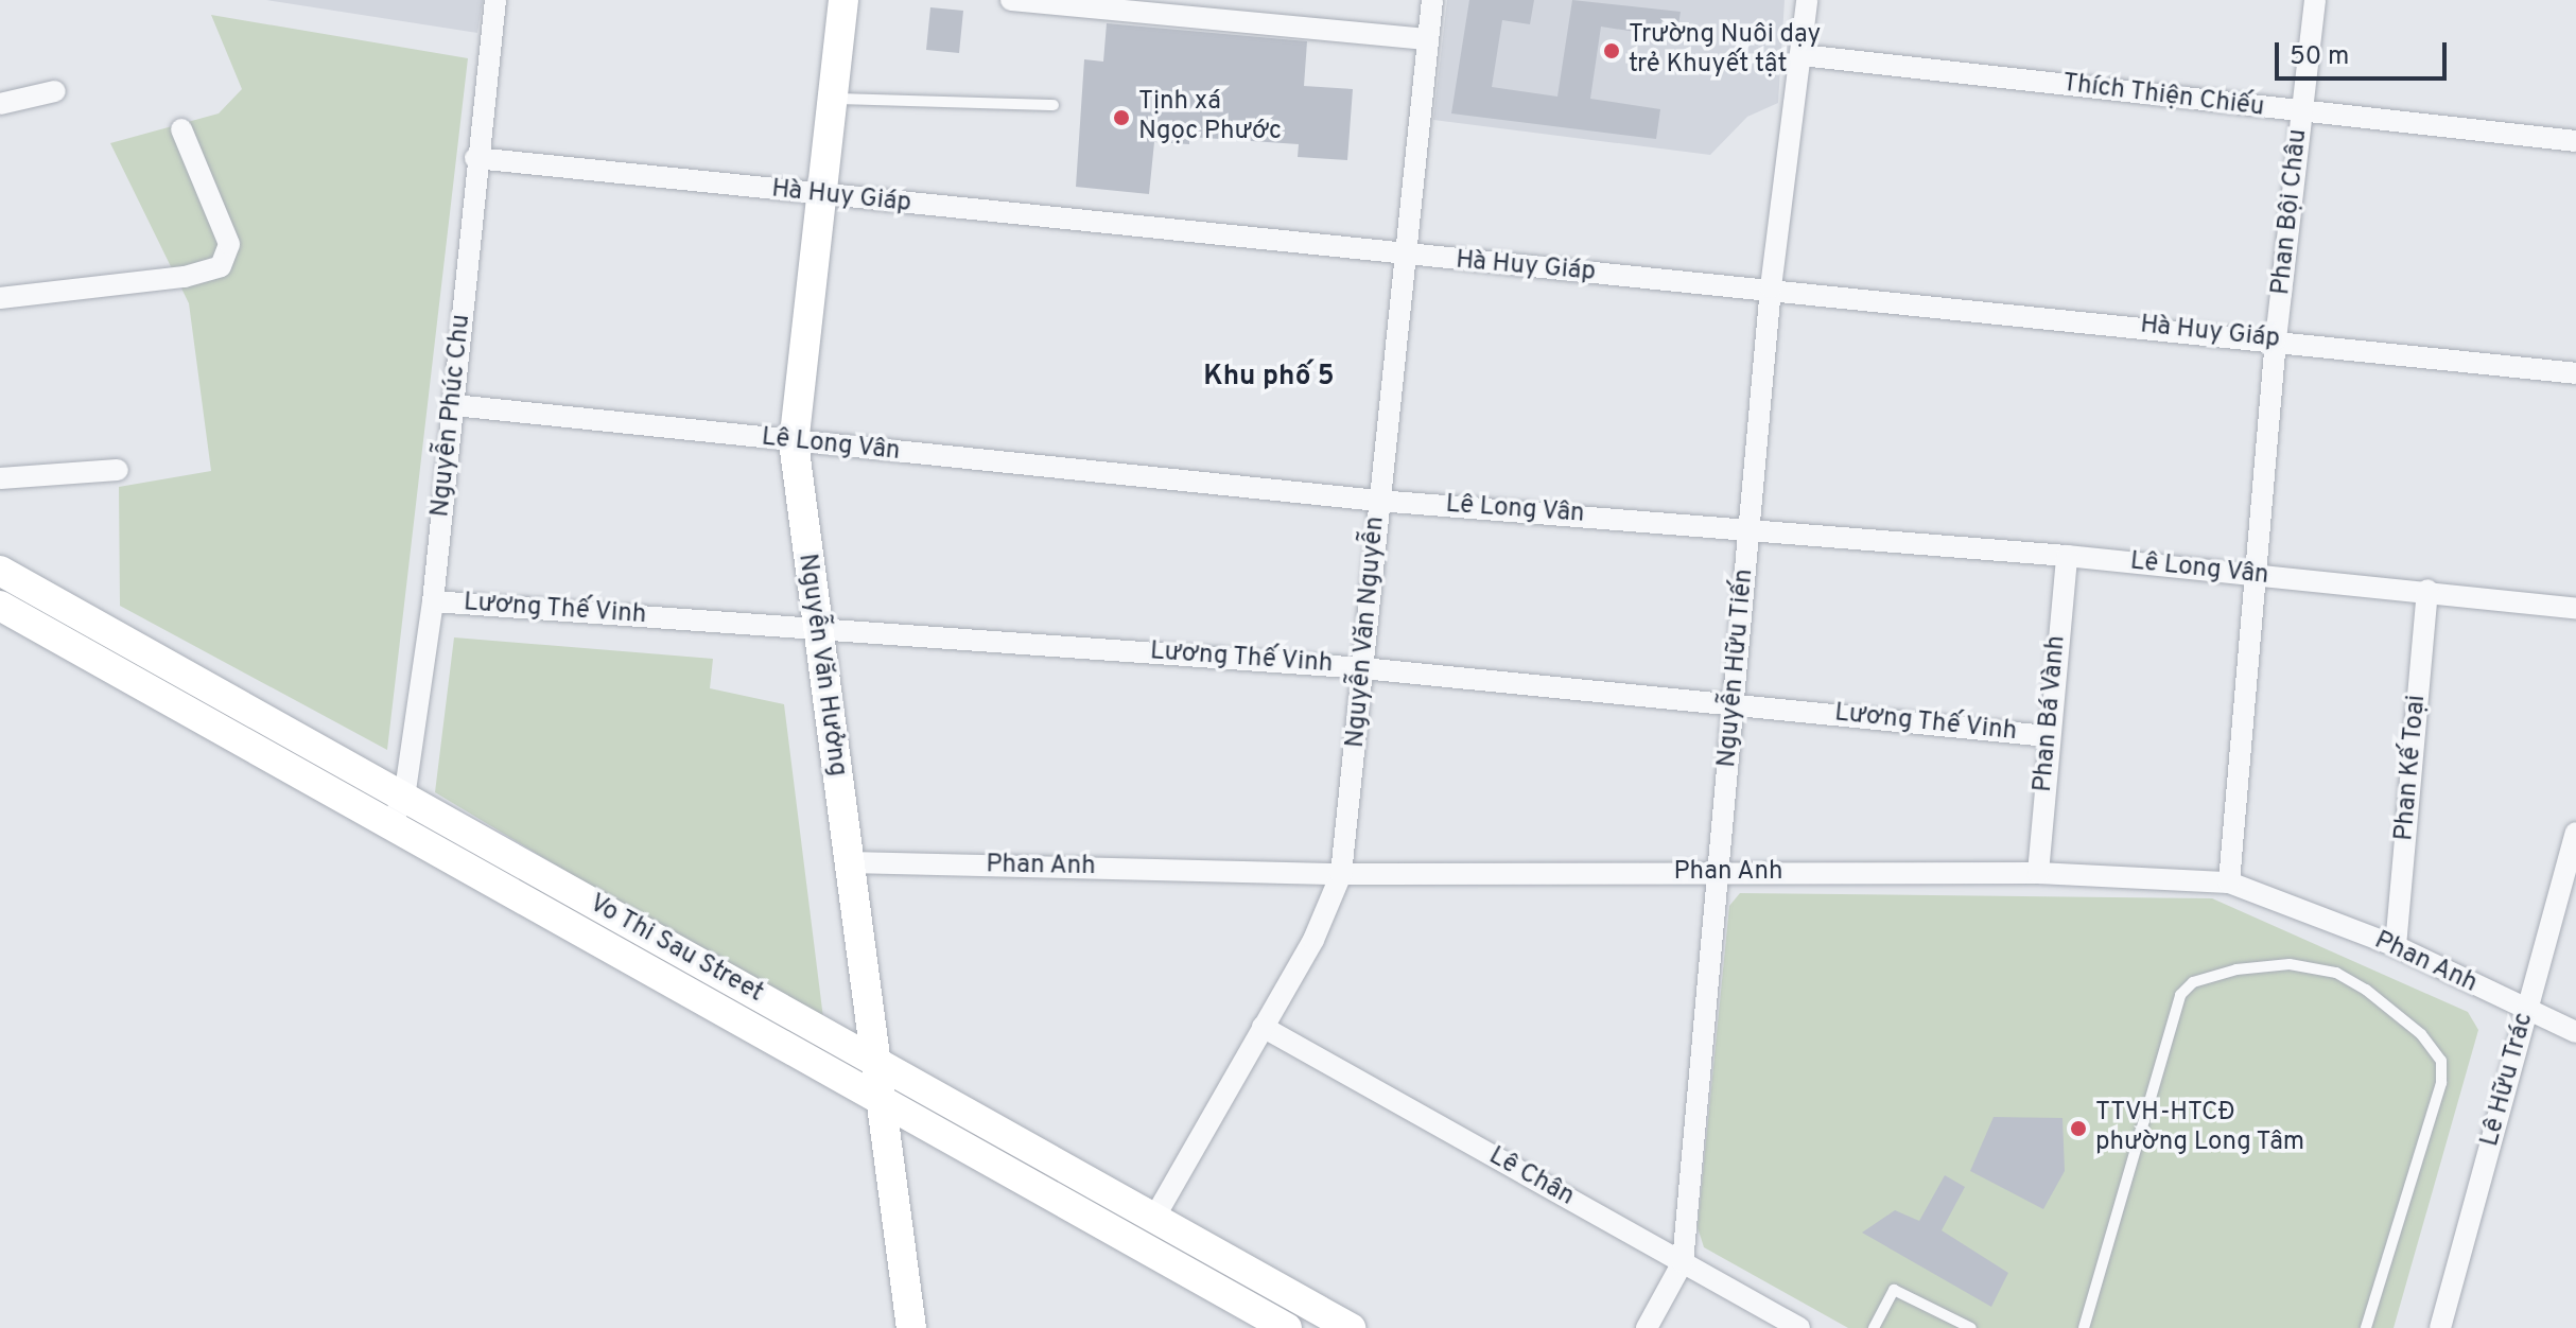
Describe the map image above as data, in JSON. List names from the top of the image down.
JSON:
{
  "streets": {
    "main road": ["Nguyễn Văn Hưởng", "Vo Thi Sau Street"],
    "street": [
      "Thích Thiện Chiếu",
      "Hà Huy Giáp",
      "Phan Bội Châu",
      "Nguyễn Phúc Chu",
      "Lê Long Vân",
      "Lương Thế Vinh",
      "Nguyễn Văn Nguyễn",
      "Nguyễn Hữu Tiến",
      "Phan Bá Vành",
      "Phan Kế Toại",
      "Phan Anh",
      "Lê Hữu Trác",
      "Lê Chân"
    ]
  },
  "crossings": [
    ["Thích Thiện Chiếu", "Phan Bội Châu"],
    ["Thích Thiện Chiếu", "Nguyễn Hữu Tiến"],
    ["Hà Huy Giáp", "Phan Bội Châu"],
    ["Hà Huy Giáp", "Nguyễn Phúc Chu"],
    ["Hà Huy Giáp", "Nguyễn Văn Nguyễn"],
    ["Hà Huy Giáp", "Nguyễn Văn Hưởng"],
    ["Hà Huy Giáp", "Nguyễn Hữu Tiến"],
    ["Phan Bội Châu", "Lê Long Vân"],
    ["Phan Bội Châu", "Phan Anh"],
    ["Nguyễn Phúc Chu", "Lê Long Vân"],
    ["Nguyễn Phúc Chu", "Lương Thế Vinh"],
    ["Nguyễn Phúc Chu", "Vo Thi Sau Street"],
    ["Lê Long Vân", "Nguyễn Văn Nguyễn"],
    ["Lê Long Vân", "Nguyễn Văn Hưởng"],
    ["Lê Long Vân", "Nguyễn Hữu Tiến"],
    ["Lê Long Vân", "Phan Bá Vành"],
    ["Lê Long Vân", "Phan Kế Toại"],
    ["Lương Thế Vinh", "Nguyễn Văn Nguyễn"],
    ["Lương Thế Vinh", "Nguyễn Văn Hưởng"],
    ["Lương Thế Vinh", "Nguyễn Hữu Tiến"],
    ["Lương Thế Vinh", "Phan Bá Vành"],
    ["Nguyễn Văn Nguyễn", "Phan Anh"],
    ["Nguyễn Văn Nguyễn", "Vo Thi Sau Street"],
    ["Nguyễn Văn Nguyễn", "Lê Chân"],
    ["Nguyễn Văn Hưởng", "Phan Anh"],
    ["Nguyễn Văn Hưởng", "Vo Thi Sau Street"],
    ["Nguyễn Hữu Tiến", "Phan Anh"],
    ["Nguyễn Hữu Tiến", "Lê Chân"],
    ["Phan Bá Vành", "Phan Anh"],
    ["Phan Kế Toại", "Phan Anh"],
    ["Phan Anh", "Lê Hữu Trác"]
  ],
  "districts": ["Khu phố 5"],
  "places": ["Trường Nuôi dạy trẻ Khuyết tật", "Tịnh xá Ngọc Phước", "TTVH-HTCĐ phường Long Tâm"],
  "scale_bar": "50 m"
}
